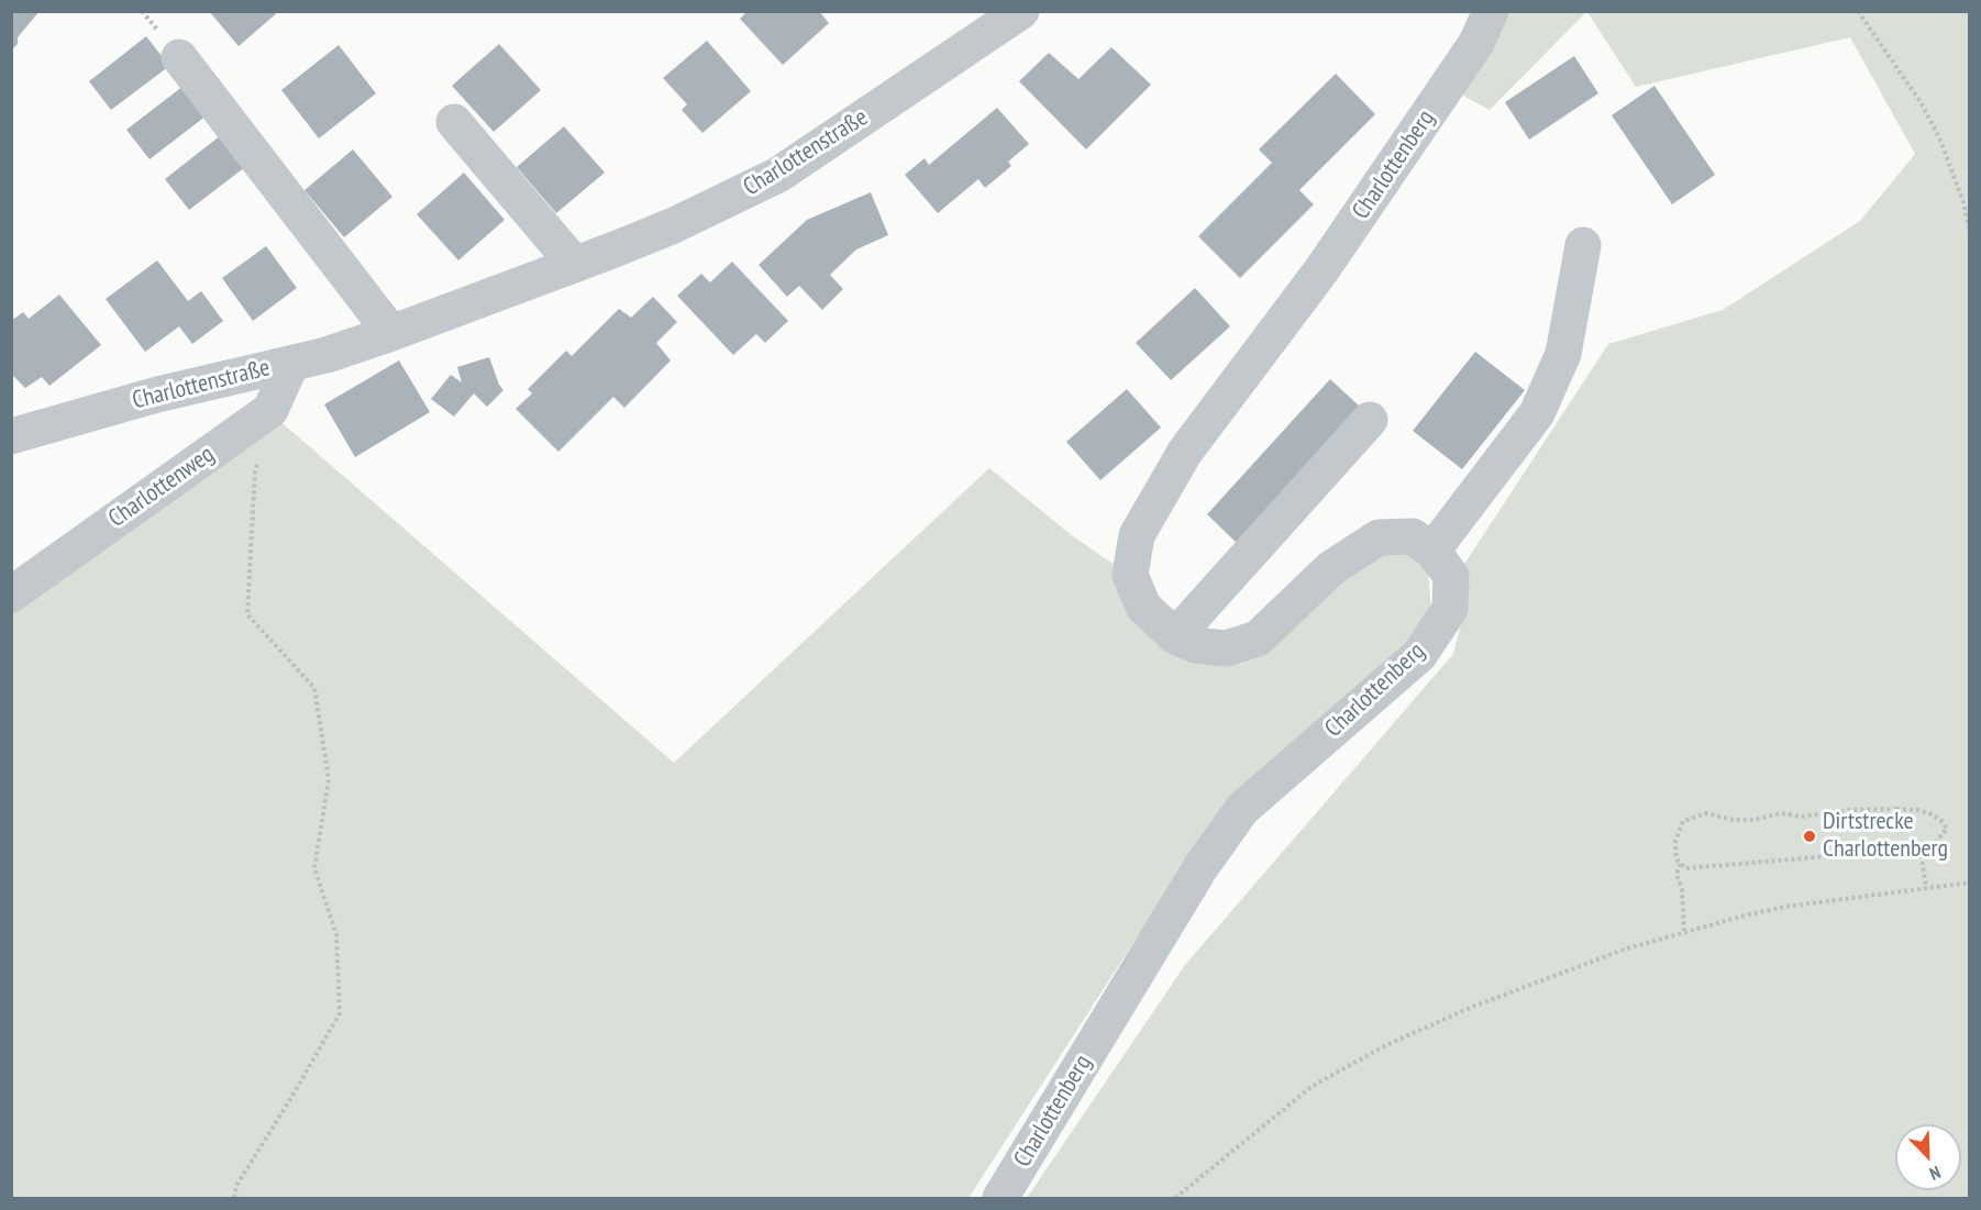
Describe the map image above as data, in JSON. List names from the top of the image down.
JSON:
{
  "streets": {
    "street": ["Charlottenstraße", "Charlottenberg", "Charlottenweg"]
  },
  "crossings": [
    ["Charlottenstraße", "Charlottenweg"]
  ],
  "places": ["Dirtstrecke Charlottenberg"],
  "north": "bottom right"
}
